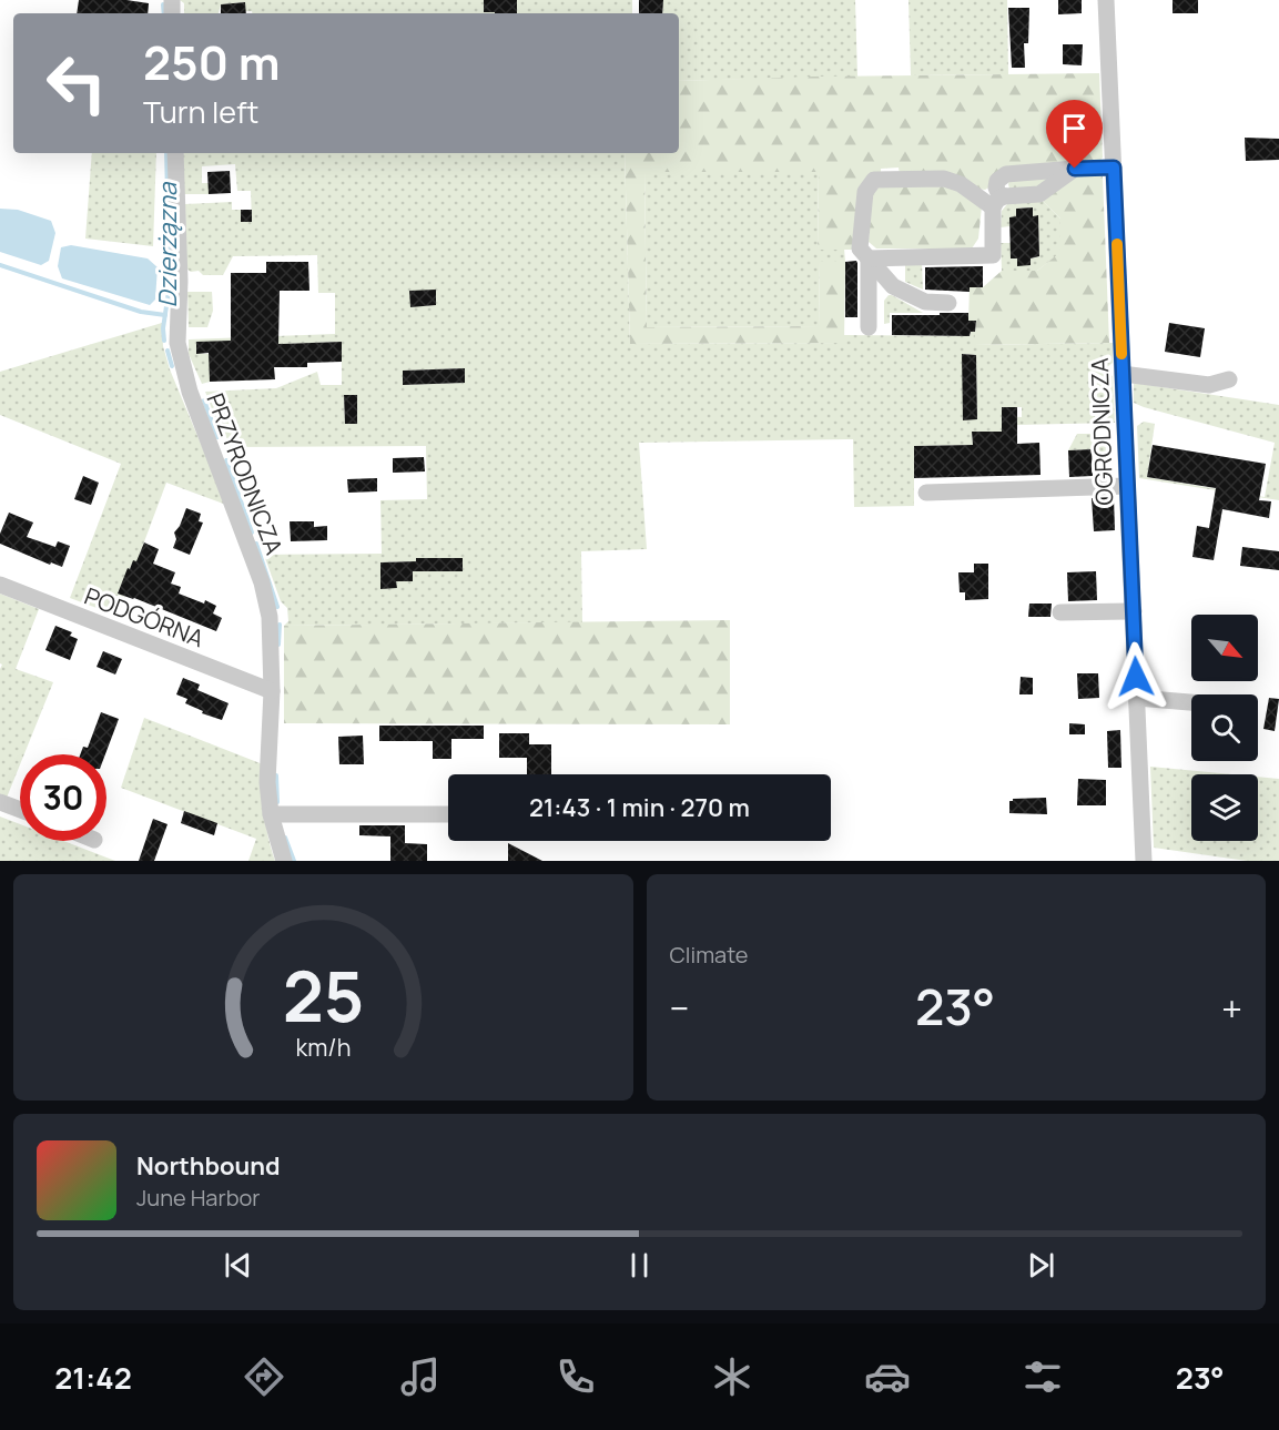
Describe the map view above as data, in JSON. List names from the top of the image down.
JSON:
{
  "streets": {
    "street": ["OGRODNICZA", "PRZYRODNICZA", "PODGÓRNA"]
  },
  "crossings": [
    ["PRZYRODNICZA", "PODGÓRNA"]
  ],
  "water": ["Dzierżązna"],
  "north": "bottom right",
  "page": {
    "turn": ["250 m", "Turn left"],
    "limit": "30",
    "trip": "21:43 · 1 min · 270 m",
    "tile": "Climate",
    "heat": ["−", "23°", "+"],
    "song": ["Northbound", "June Harbor"],
    "tabs": ["21:42", "23°"],
    "gauge": ["25", "km/h"]
  }
}
